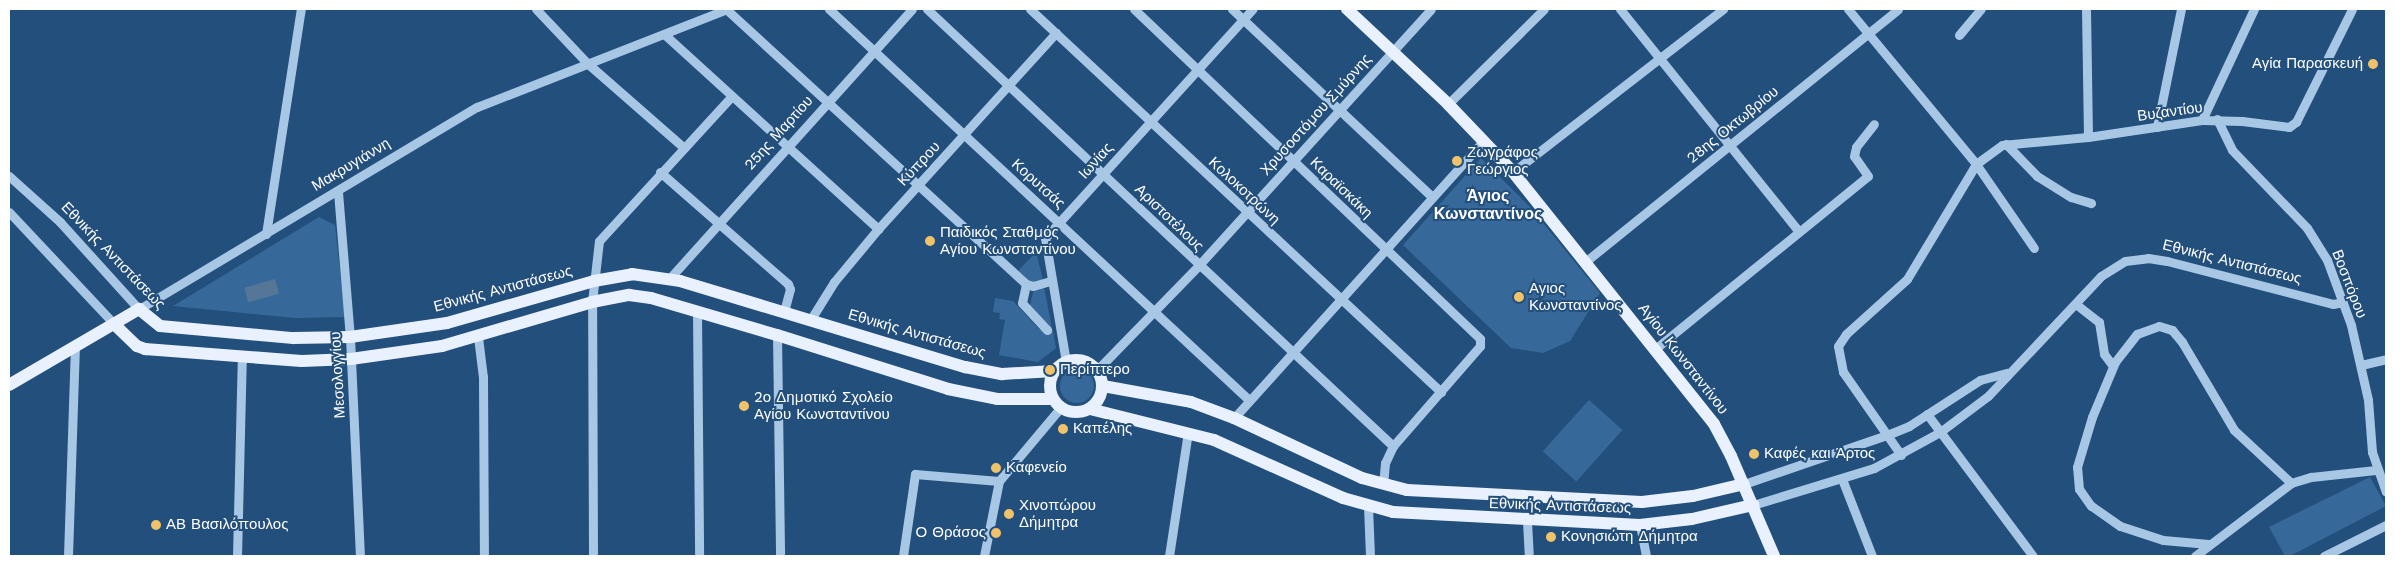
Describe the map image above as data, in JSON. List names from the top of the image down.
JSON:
{
  "streets": {
    "main road": ["Μακρυγιάννη", "Εθνικής Αντιστάσεως", "Αγίου Κωνσταντίνου"],
    "street": [
      "Βυζαντίου",
      "Χρυσοστόμου Σμύρνης",
      "28ης Οκτωβρίου",
      "25ης Μαρτίου",
      "Ιωνίας",
      "Κύπρου",
      "Κορυτσάς",
      "Καραϊσκάκη",
      "Κολοκοτρώνη",
      "Αριστοτέλους",
      "Βοσπόρου",
      "Μεσολογγίου"
    ]
  },
  "crossings": [
    ["Βυζαντίου", "Εθνικής Αντιστάσεως"],
    ["Βυζαντίου", "Βοσπόρου"],
    ["Χρυσοστόμου Σμύρνης", "Ιωνίας"],
    ["Χρυσοστόμου Σμύρνης", "Κορυτσάς"],
    ["Χρυσοστόμου Σμύρνης", "Καραϊσκάκη"],
    ["Χρυσοστόμου Σμύρνης", "Κολοκοτρώνη"],
    ["Χρυσοστόμου Σμύρνης", "Αριστοτέλους"],
    ["Χρυσοστόμου Σμύρνης", "Εθνικής Αντιστάσεως"],
    ["Χρυσοστόμου Σμύρνης", "Αγίου Κωνσταντίνου"],
    ["28ης Οκτωβρίου", "Αγίου Κωνσταντίνου"],
    ["25ης Μαρτίου", "Κορυτσάς"],
    ["25ης Μαρτίου", "Εθνικής Αντιστάσεως"],
    ["Ιωνίας", "Κορυτσάς"],
    ["Ιωνίας", "Καραϊσκάκη"],
    ["Ιωνίας", "Κολοκοτρώνη"],
    ["Ιωνίας", "Αριστοτέλους"],
    ["Ιωνίας", "Εθνικής Αντιστάσεως"],
    ["Κύπρου", "Κορυτσάς"],
    ["Κύπρου", "Κολοκοτρώνη"],
    ["Κύπρου", "Αριστοτέλους"],
    ["Κύπρου", "Εθνικής Αντιστάσεως"],
    ["Μακρυγιάννη", "Εθνικής Αντιστάσεως"],
    ["Μακρυγιάννη", "Μεσολογγίου"],
    ["Καραϊσκάκη", "Κολοκοτρώνη"],
    ["Εθνικής Αντιστάσεως", "Βοσπόρου"],
    ["Εθνικής Αντιστάσεως", "Αγίου Κωνσταντίνου"],
    ["Εθνικής Αντιστάσεως", "Μεσολογγίου"]
  ],
  "districts": ["Άγιος Κωνσταντίνος"],
  "places": [
    "Αγία Παρασκευή",
    "Ζωγράφος Γεώργιος",
    "Παιδικός Σταθμός Αγίου Κωνσταντίνου",
    "Αγιος Κωνσταντίνος",
    "Περίπτερο",
    "2ο Δημοτικό Σχολείο Αγίου Κωνσταντίνου",
    "Καπέλης",
    "Καφές και Άρτος",
    "Καφενείο",
    "Χινοπώρου Δήμητρα",
    "ΑΒ Βασιλόπουλος",
    "Ο Θράσος",
    "Κονησιώτη Δήμητρα"
  ]
}
